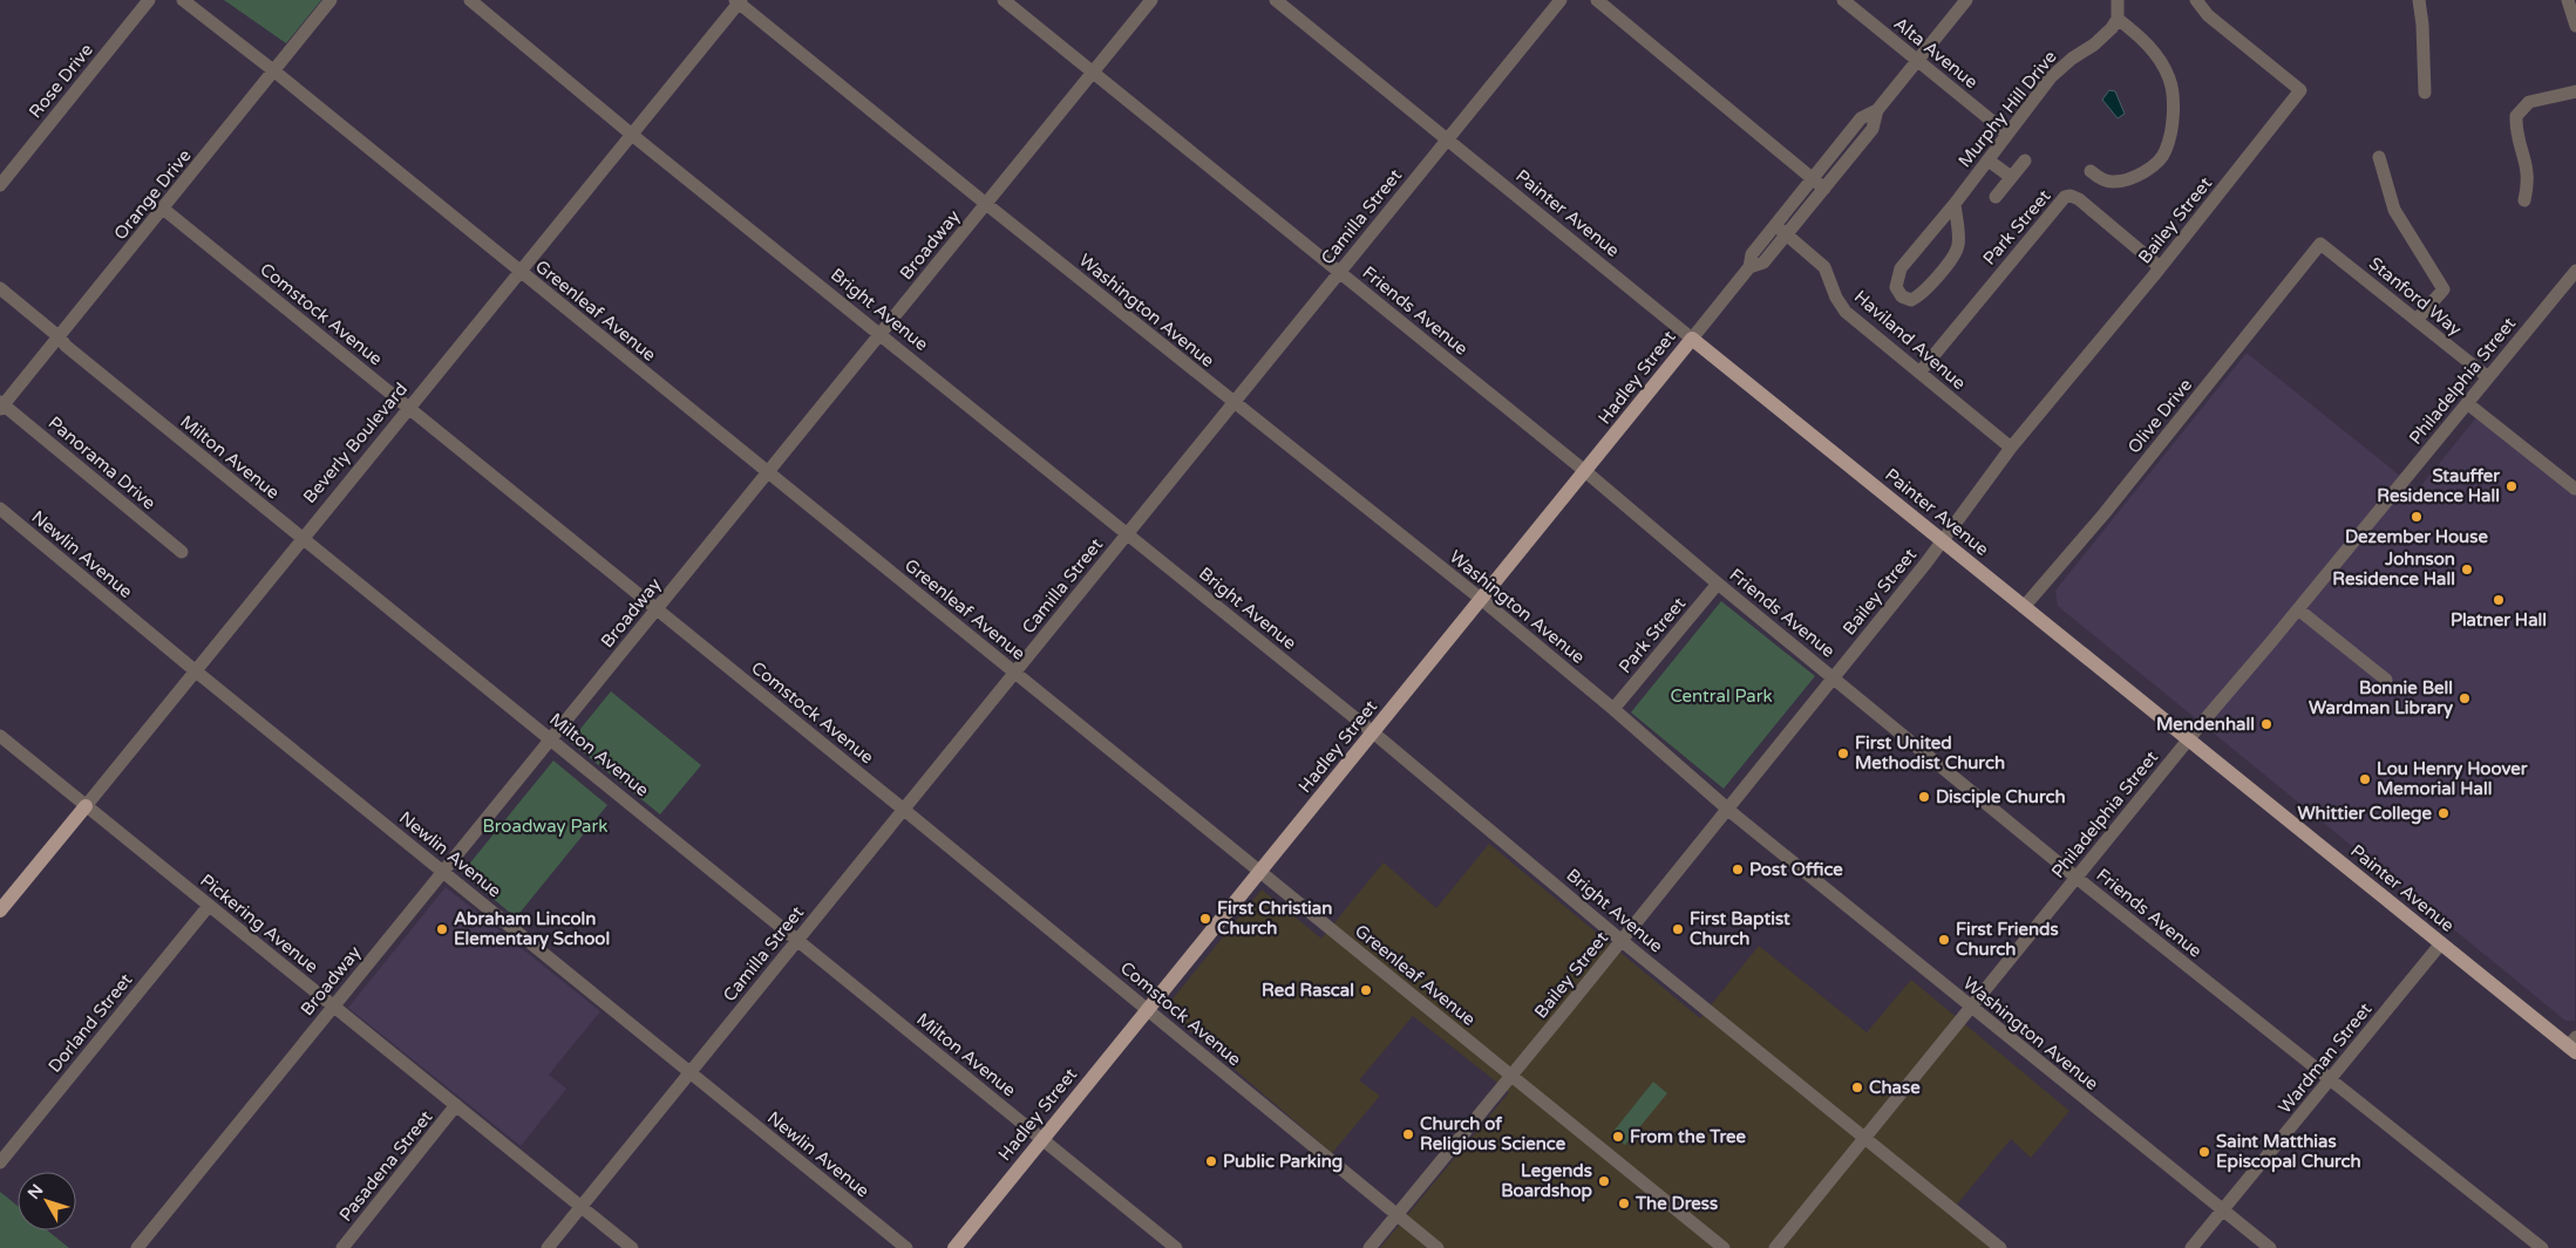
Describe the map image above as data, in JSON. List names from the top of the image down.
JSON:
{
  "streets": {
    "main road": ["Painter Avenue", "Hadley Street", "Beverly Boulevard"],
    "street": [
      "Alta Avenue",
      "Rose Drive",
      "Murphy Hill Drive",
      "Orange Drive",
      "Camilla Street",
      "Bailey Street",
      "Park Street",
      "Broadway",
      "Stanford Way",
      "Bright Avenue",
      "Greenleaf Avenue",
      "Washington Avenue",
      "Friends Avenue",
      "Comstock Avenue",
      "Haviland Avenue",
      "Philadelphia Street",
      "Olive Drive",
      "Milton Avenue",
      "Panorama Drive",
      "Newlin Avenue",
      "Pickering Avenue",
      "Dorland Street",
      "Wardman Street",
      "Pasadena Street"
    ]
  },
  "crossings": [
    ["Alta Avenue", "Murphy Hill Drive"],
    ["Alta Avenue", "Hadley Street"],
    ["Orange Drive", "Greenleaf Avenue"],
    ["Orange Drive", "Comstock Avenue"],
    ["Orange Drive", "Milton Avenue"],
    ["Orange Drive", "Panorama Drive"],
    ["Painter Avenue", "Camilla Street"],
    ["Painter Avenue", "Bailey Street"],
    ["Painter Avenue", "Hadley Street"],
    ["Painter Avenue", "Philadelphia Street"],
    ["Painter Avenue", "Olive Drive"],
    ["Painter Avenue", "Wardman Street"],
    ["Camilla Street", "Bright Avenue"],
    ["Camilla Street", "Greenleaf Avenue"],
    ["Camilla Street", "Washington Avenue"],
    ["Camilla Street", "Friends Avenue"],
    ["Camilla Street", "Comstock Avenue"],
    ["Camilla Street", "Milton Avenue"],
    ["Camilla Street", "Newlin Avenue"],
    ["Camilla Street", "Pickering Avenue"],
    ["Bailey Street", "Park Street"],
    ["Bailey Street", "Bright Avenue"],
    ["Bailey Street", "Greenleaf Avenue"],
    ["Bailey Street", "Washington Avenue"],
    ["Bailey Street", "Friends Avenue"],
    ["Bailey Street", "Comstock Avenue"],
    ["Bailey Street", "Haviland Avenue"],
    ["Park Street", "Washington Avenue"],
    ["Park Street", "Friends Avenue"],
    ["Park Street", "Haviland Avenue"],
    ["Broadway", "Bright Avenue"],
    ["Broadway", "Greenleaf Avenue"],
    ["Broadway", "Washington Avenue"],
    ["Broadway", "Friends Avenue"],
    ["Broadway", "Comstock Avenue"],
    ["Broadway", "Milton Avenue"],
    ["Broadway", "Newlin Avenue"],
    ["Broadway", "Pickering Avenue"],
    ["Stanford Way", "Philadelphia Street"],
    ["Stanford Way", "Olive Drive"],
    ["Bright Avenue", "Hadley Street"],
    ["Bright Avenue", "Philadelphia Street"],
    ["Bright Avenue", "Beverly Boulevard"],
    ["Greenleaf Avenue", "Hadley Street"],
    ["Greenleaf Avenue", "Beverly Boulevard"],
    ["Washington Avenue", "Hadley Street"],
    ["Washington Avenue", "Philadelphia Street"],
    ["Washington Avenue", "Beverly Boulevard"],
    ["Washington Avenue", "Wardman Street"],
    ["Friends Avenue", "Hadley Street"],
    ["Friends Avenue", "Philadelphia Street"],
    ["Friends Avenue", "Wardman Street"],
    ["Comstock Avenue", "Hadley Street"],
    ["Comstock Avenue", "Beverly Boulevard"],
    ["Haviland Avenue", "Hadley Street"],
    ["Hadley Street", "Milton Avenue"],
    ["Beverly Boulevard", "Milton Avenue"],
    ["Beverly Boulevard", "Newlin Avenue"],
    ["Beverly Boulevard", "Pickering Avenue"],
    ["Pickering Avenue", "Dorland Street"],
    ["Pickering Avenue", "Pasadena Street"]
  ],
  "parks": ["Central Park", "Broadway Park"],
  "places": [
    "Stauffer Residence Hall",
    "Dezember House",
    "Johnson Residence Hall",
    "Platner Hall",
    "Bonnie Bell Wardman Library",
    "Mendenhall",
    "First United Methodist Church",
    "Lou Henry Hoover Memorial Hall",
    "Disciple Church",
    "Whittier College",
    "Post Office",
    "First Christian Church",
    "Abraham Lincoln Elementary School",
    "First Baptist Church",
    "First Friends Church",
    "Red Rascal",
    "Chase",
    "Church of Religious Science",
    "From the Tree",
    "Saint Matthias Episcopal Church",
    "Public Parking",
    "Legends Boardshop",
    "The Dress"
  ],
  "north": "top left"
}
